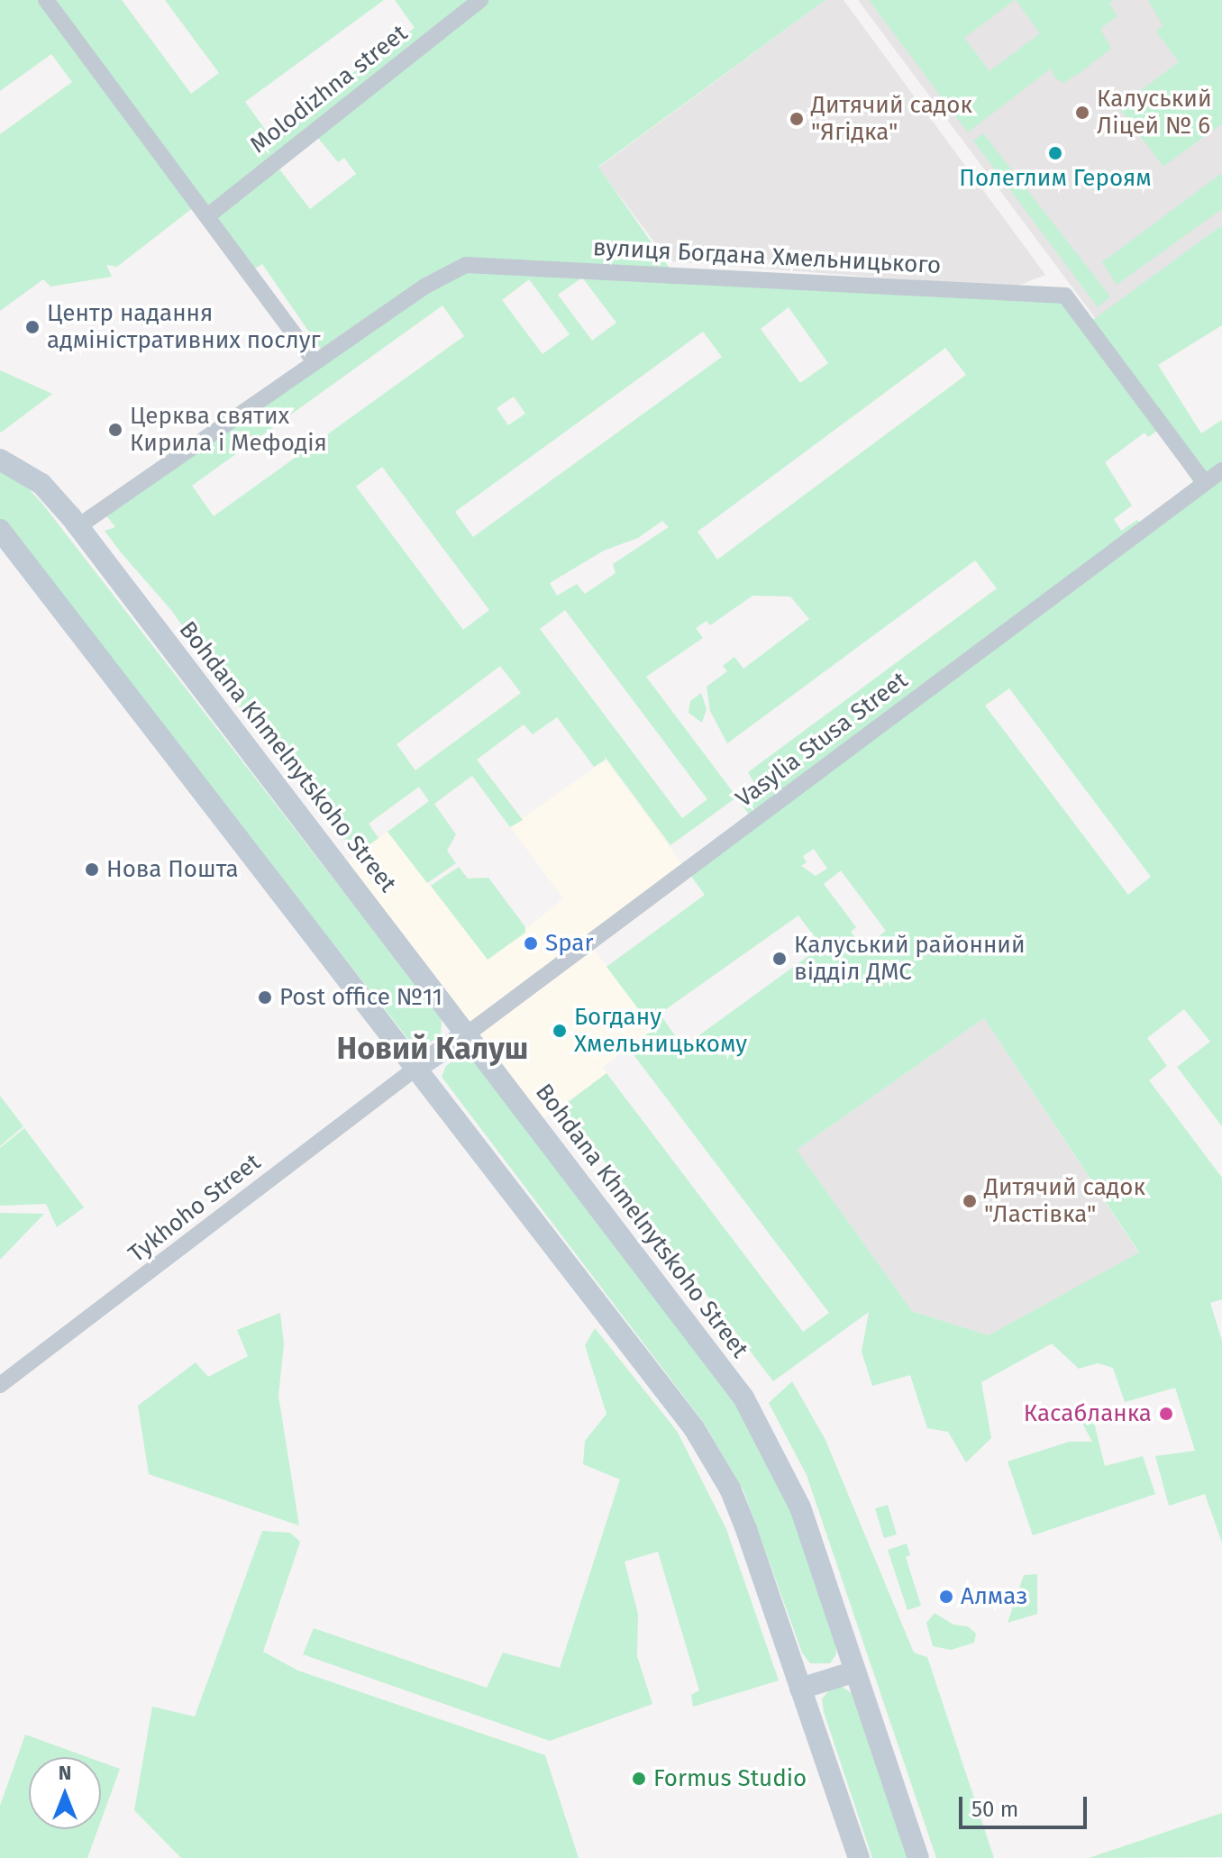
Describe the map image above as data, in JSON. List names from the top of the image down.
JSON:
{
  "streets": {
    "street": [
      "Molodizhna street",
      "вулиця Богдана Хмельницького",
      "Vasylia Stusa Street",
      "Bohdana Khmelnytskoho Street",
      "Tykhoho Street"
    ]
  },
  "crossings": [
    ["вулиця Богдана Хмельницького", "Vasylia Stusa Street"],
    ["Vasylia Stusa Street", "Bohdana Khmelnytskoho Street"]
  ],
  "districts": ["Новий Калуш"],
  "places": [
    "Калуський Ліцей № 6",
    "Дитячий садок \"Ягідка\"",
    "Полеглим Героям",
    "Центр надання адміністративних послуг",
    "Церква святих Кирила і Мефодія",
    "Нова Пошта",
    "Spar",
    "Калуський районний відділ ДМС",
    "Post office №11",
    "Богдану Хмельницькому",
    "Дитячий садок \"Ластівка\"",
    "Касабланка",
    "Алмаз",
    "Formus Studio"
  ],
  "scale_bar": "50 m",
  "north": "top"
}
